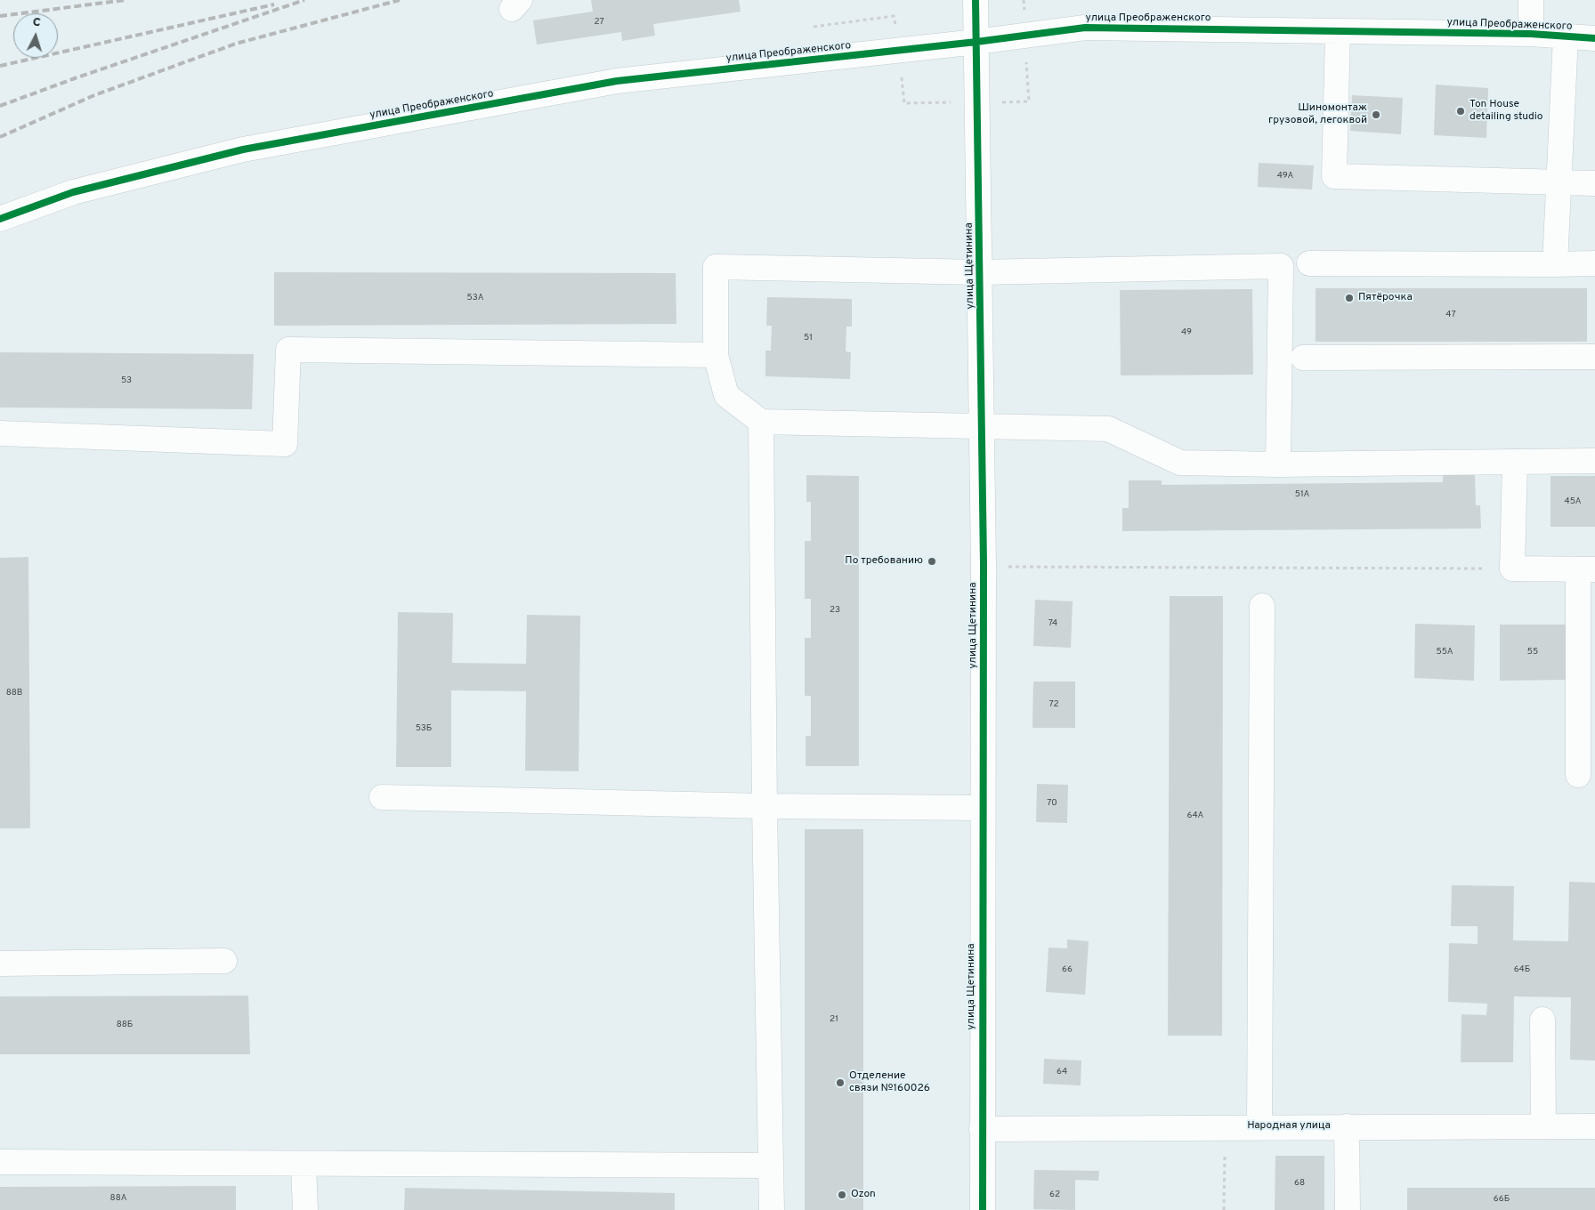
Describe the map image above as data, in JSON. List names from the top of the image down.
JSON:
{
  "streets": {
    "street": ["улица Преображенского", "улица Щетинина", "Народная улица"]
  },
  "crossings": [
    ["улица Преображенского", "улица Щетинина"],
    ["улица Щетинина", "Народная улица"]
  ],
  "places": [
    "Ton House detailing studio",
    "Шиномонтаж грузовой, легоквой",
    "Пятёрочка",
    "По требованию",
    "Отделение связи №160026",
    "Ozon"
  ],
  "house_numbers": [
    "27",
    "49А",
    "53А",
    "47",
    "49",
    "51",
    "53",
    "51А",
    "45А",
    "23",
    "74",
    "55А",
    "55",
    "88В",
    "72",
    "53Б",
    "70",
    "64А",
    "66",
    "64Б",
    "21",
    "88Б",
    "64",
    "68",
    "62",
    "88А",
    "66Б"
  ],
  "north": "top"
}
